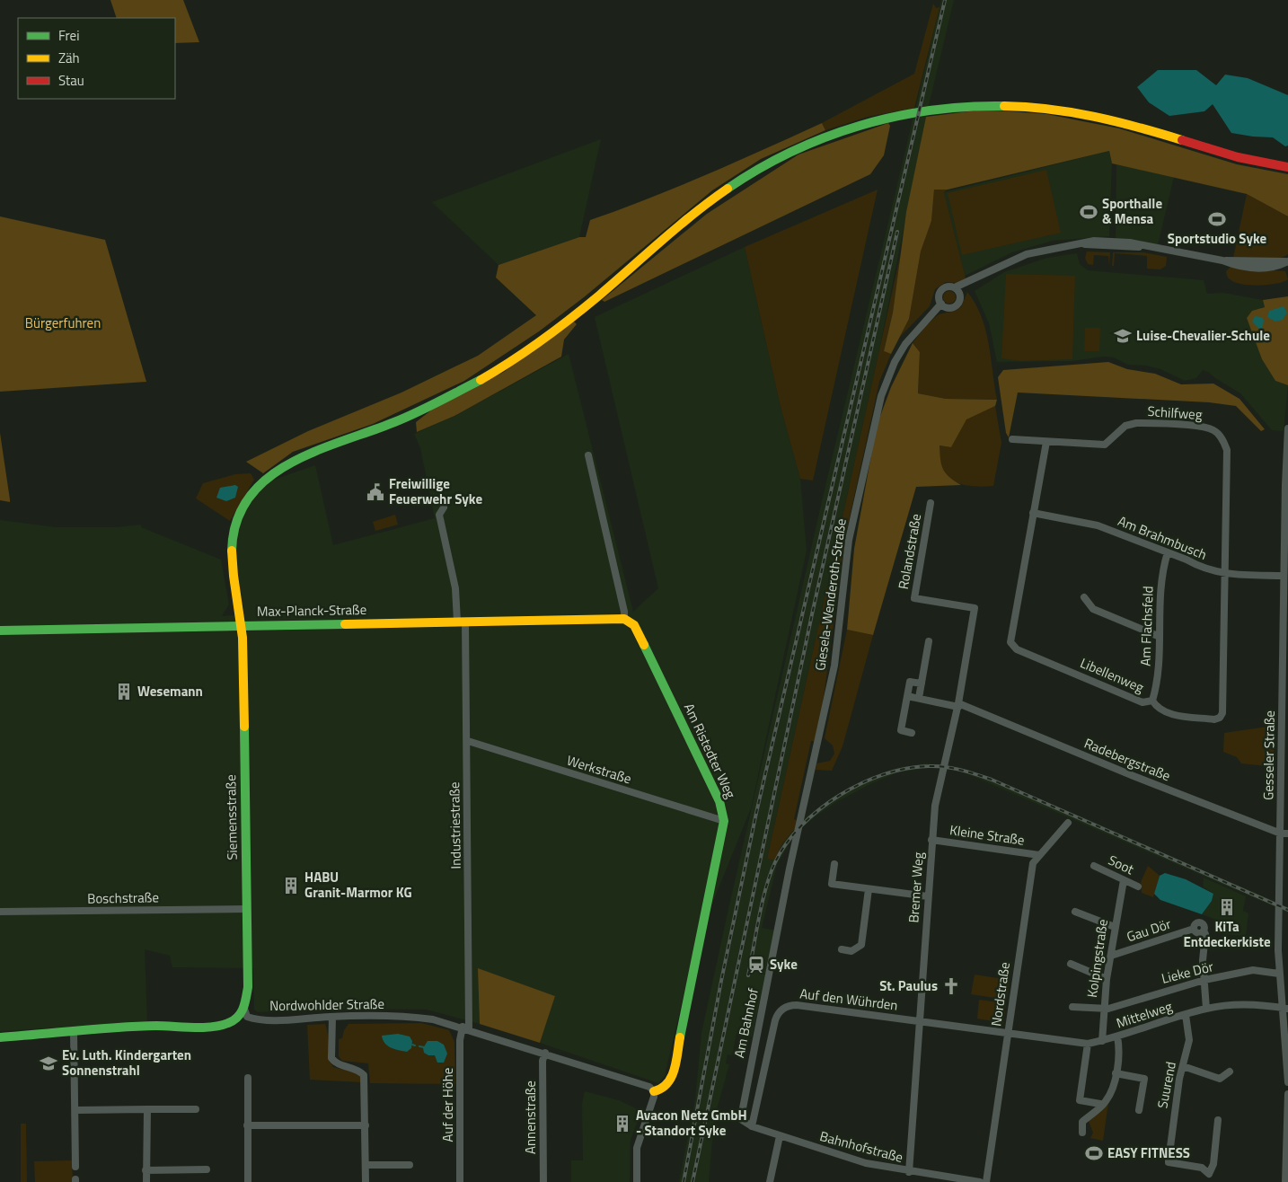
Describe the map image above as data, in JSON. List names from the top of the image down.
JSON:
{
  "streets": {
    "main road": ["Max-Planck-Straße", "Am Ristedter Weg", "Siemensstraße"],
    "street": [
      "Schilfweg",
      "Am Brahmbusch",
      "Rolandstraße",
      "Giesela-Wenderoth-Straße",
      "Am Flachsfeld",
      "Libellenweg",
      "Gesseler Straße",
      "Radebergstraße",
      "Werkstraße",
      "Industriestraße",
      "Kleine Straße",
      "Soot",
      "Bremer Weg",
      "Boschstraße",
      "Gau Dör",
      "Kolpingstraße",
      "Lieke Dör",
      "Nordstraße",
      "Auf den Wührden",
      "Nordwohlder Straße",
      "Mittelweg",
      "Am Bahnhof",
      "Suurend",
      "Auf der Höhe",
      "Annenstraße",
      "Bahnhofstraße"
    ]
  },
  "crossings": [
    ["Schilfweg", "Am Brahmbusch"],
    ["Schilfweg", "Libellenweg"],
    ["Am Brahmbusch", "Am Flachsfeld"],
    ["Am Brahmbusch", "Libellenweg"],
    ["Am Brahmbusch", "Gesseler Straße"],
    ["Rolandstraße", "Bremer Weg"],
    ["Giesela-Wenderoth-Straße", "Am Bahnhof"],
    ["Max-Planck-Straße", "Am Ristedter Weg"],
    ["Max-Planck-Straße", "Siemensstraße"],
    ["Max-Planck-Straße", "Industriestraße"],
    ["Am Flachsfeld", "Libellenweg"],
    ["Am Ristedter Weg", "Werkstraße"],
    ["Am Ristedter Weg", "Nordwohlder Straße"],
    ["Gesseler Straße", "Radebergstraße"],
    ["Gesseler Straße", "Lieke Dör"],
    ["Gesseler Straße", "Mittelweg"],
    ["Radebergstraße", "Bremer Weg"],
    ["Werkstraße", "Industriestraße"],
    ["Siemensstraße", "Boschstraße"],
    ["Siemensstraße", "Nordwohlder Straße"],
    ["Industriestraße", "Nordwohlder Straße"],
    ["Industriestraße", "Auf der Höhe"],
    ["Kleine Straße", "Bremer Weg"],
    ["Kleine Straße", "Nordstraße"],
    ["Soot", "Kolpingstraße"],
    ["Bremer Weg", "Auf den Wührden"],
    ["Bremer Weg", "Bahnhofstraße"],
    ["Gau Dör", "Kolpingstraße"],
    ["Gau Dör", "Lieke Dör"],
    ["Kolpingstraße", "Lieke Dör"],
    ["Kolpingstraße", "Mittelweg"],
    ["Nordstraße", "Auf den Wührden"],
    ["Nordstraße", "Mittelweg"],
    ["Auf den Wührden", "Mittelweg"],
    ["Auf den Wührden", "Bahnhofstraße"],
    ["Nordwohlder Straße", "Auf der Höhe"],
    ["Nordwohlder Straße", "Annenstraße"],
    ["Mittelweg", "Suurend"],
    ["Am Bahnhof", "Bahnhofstraße"]
  ],
  "parks": ["Bürgerfuhren"],
  "places": {
    "sports": ["Sporthalle & Mensa", "Sportstudio Syke", "EASY FITNESS"],
    "school or university": ["Luise-Chevalier-Schule", "Ev. Luth. Kindergarten Sonnenstrahl"],
    "public building": ["Freiwillige Feuerwehr Syke"],
    "building": [
      "Wesemann",
      "HABU Granit-Marmor KG",
      "KiTa Entdeckerkiste",
      "Avacon Netz GmbH - Standort Syke"
    ],
    "station": ["Syke"],
    "church": ["St. Paulus"]
  },
  "legend": ["Frei", "Zäh", "Stau"]
}
